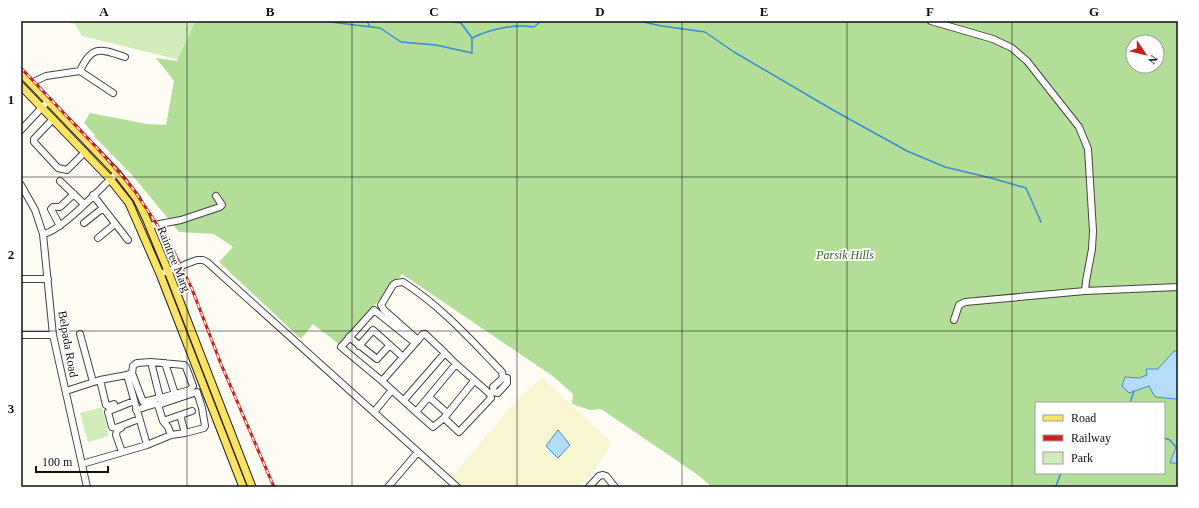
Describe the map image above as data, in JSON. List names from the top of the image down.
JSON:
{
  "streets": {
    "main road": ["Raintree Marg"],
    "street": ["Belpada Road"]
  },
  "parks": ["Parsik Hills"],
  "legend": ["Road", "Railway", "Park"],
  "scale_bar": "100 m",
  "north": "bottom right",
  "grid": {
    "columns": [
      "A",
      "B",
      "C",
      "D",
      "E",
      "F",
      "G"
    ],
    "rows": ["1", "2", "3"]
  }
}
